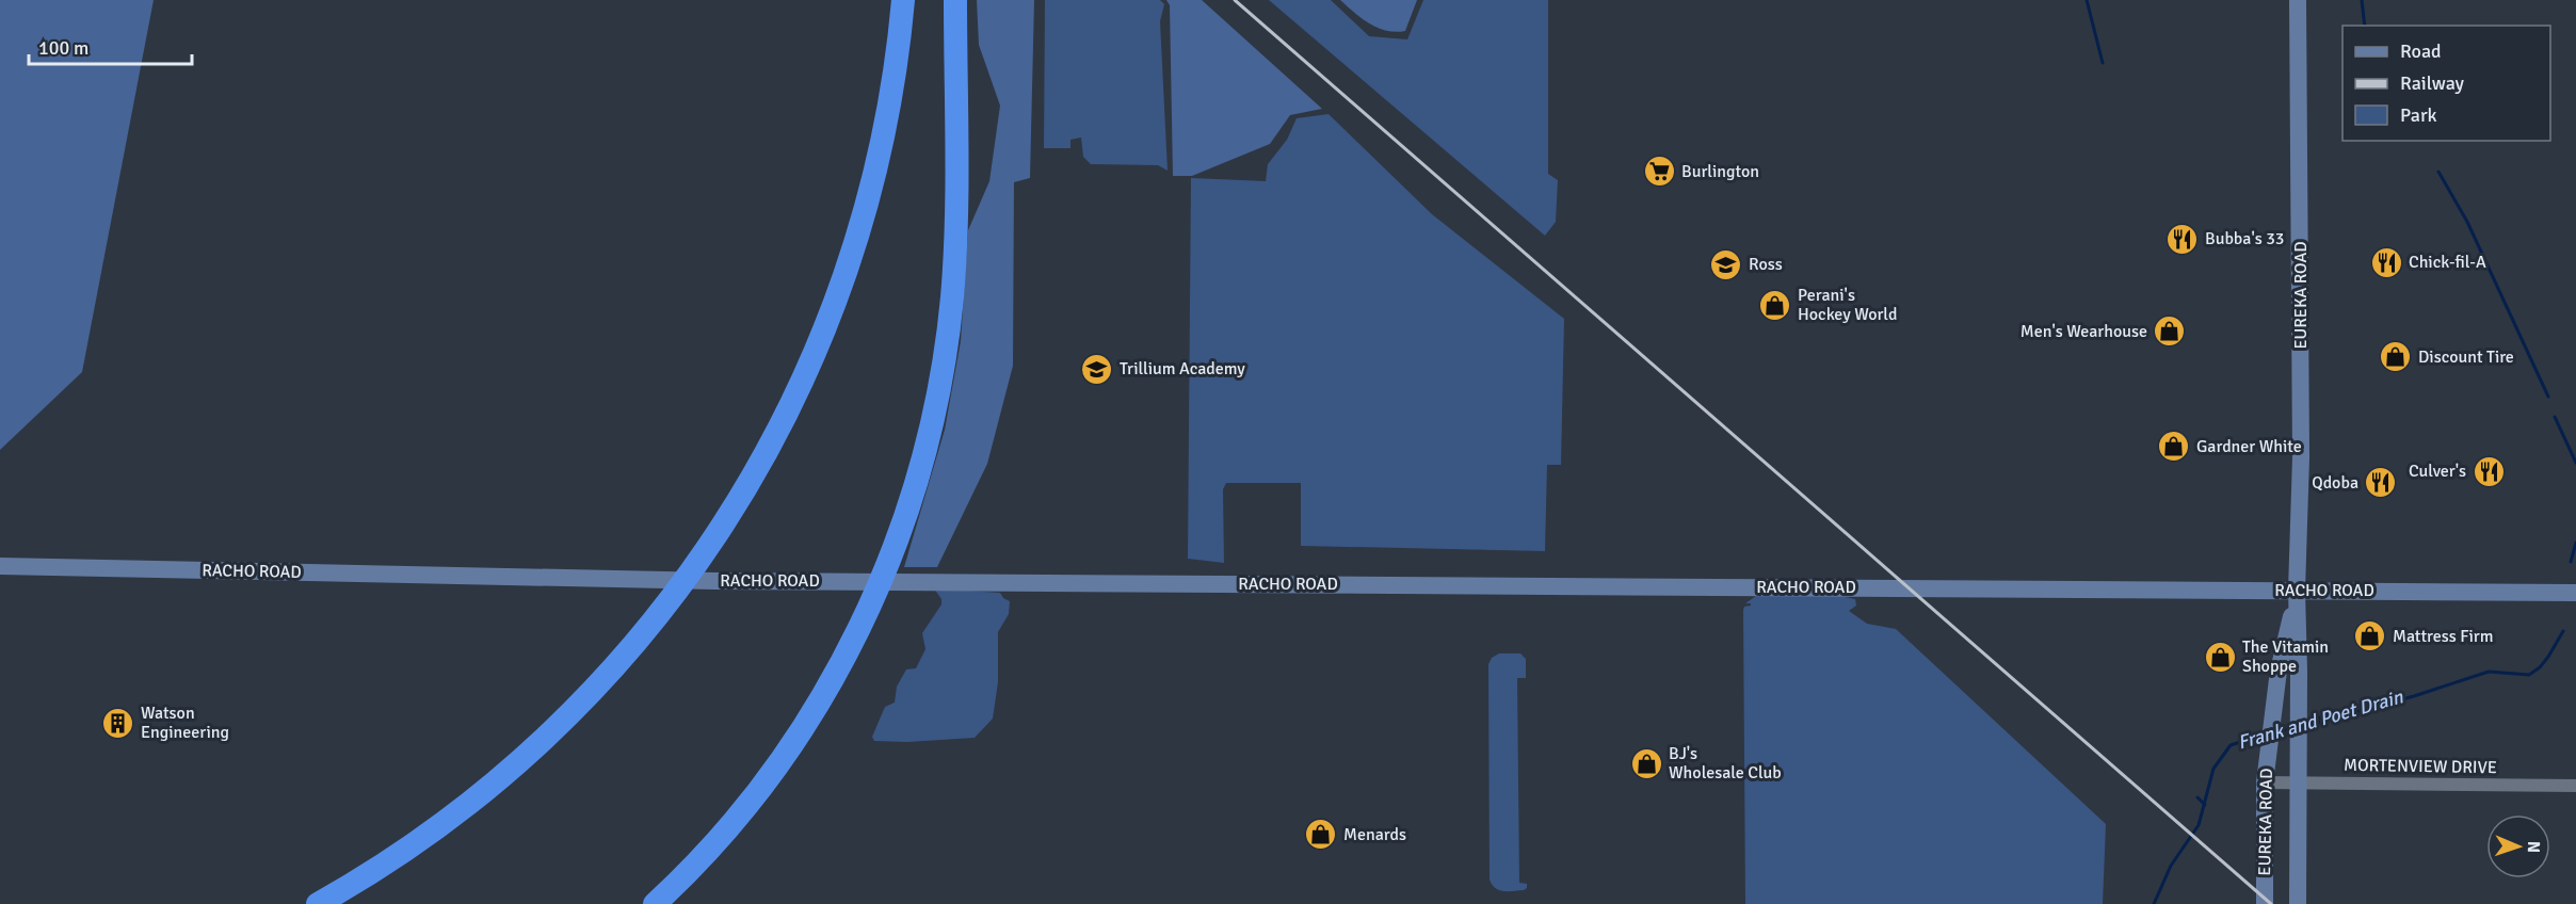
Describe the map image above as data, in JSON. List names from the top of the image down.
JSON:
{
  "streets": {
    "street": ["EUREKA ROAD", "RACHO ROAD", "MORTENVIEW DRIVE"]
  },
  "crossings": [
    ["EUREKA ROAD", "RACHO ROAD"],
    ["EUREKA ROAD", "MORTENVIEW DRIVE"]
  ],
  "water": ["Frank and Poet Drain"],
  "places": {
    "supermarket": ["Burlington"],
    "restaurant": [
      "Bubba's 33",
      "Chick-fil-A",
      "Culver's",
      "Qdoba"
    ],
    "school or university": ["Ross", "Trillium Academy"],
    "shop": [
      "Perani's Hockey World",
      "Men's Wearhouse",
      "Discount Tire",
      "Gardner White",
      "Mattress Firm",
      "The Vitamin Shoppe",
      "BJ's Wholesale Club",
      "Menards"
    ],
    "building": ["Watson Engineering"]
  },
  "legend": ["Road", "Railway", "Park"],
  "scale_bar": "100 m",
  "north": "right"
}
